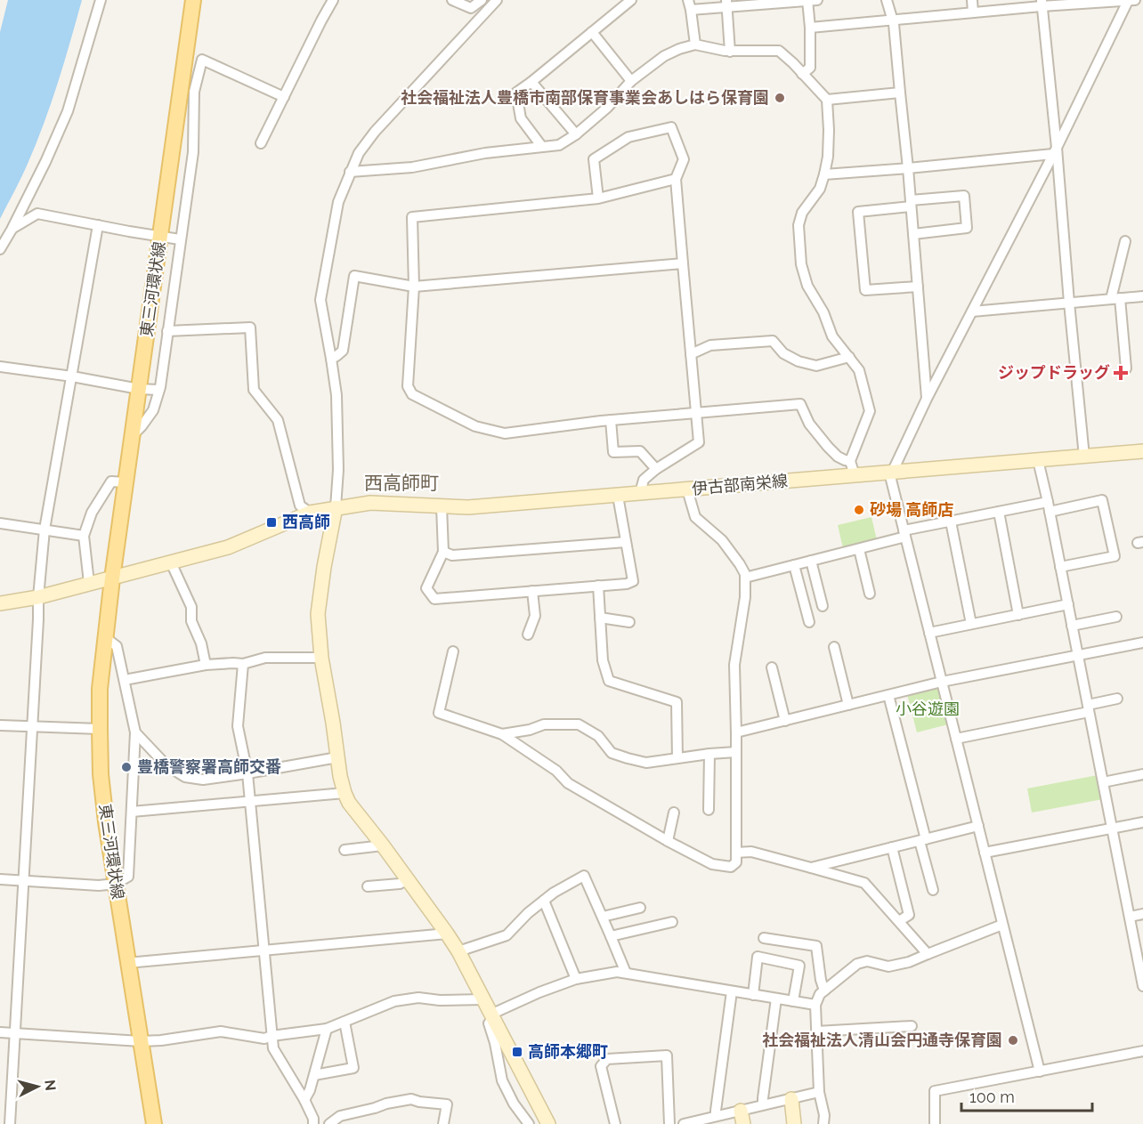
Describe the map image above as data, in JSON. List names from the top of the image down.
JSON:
{
  "streets": {
    "main road": ["東三河環状線", "伊古部南栄線"]
  },
  "districts": ["西高師町"],
  "parks": ["小谷遊園"],
  "places": {
    "other": [
      "社会福祉法人豊橋市南部保育事業会あしはら保育園",
      "砂場 高師店",
      "豊橋警察署高師交番",
      "社会福祉法人清山会円通寺保育園"
    ],
    "health": ["ジップドラッグ"],
    "transit": ["西高師", "高師本郷町"]
  },
  "scale_bar": "100 m",
  "north": "right"
}
